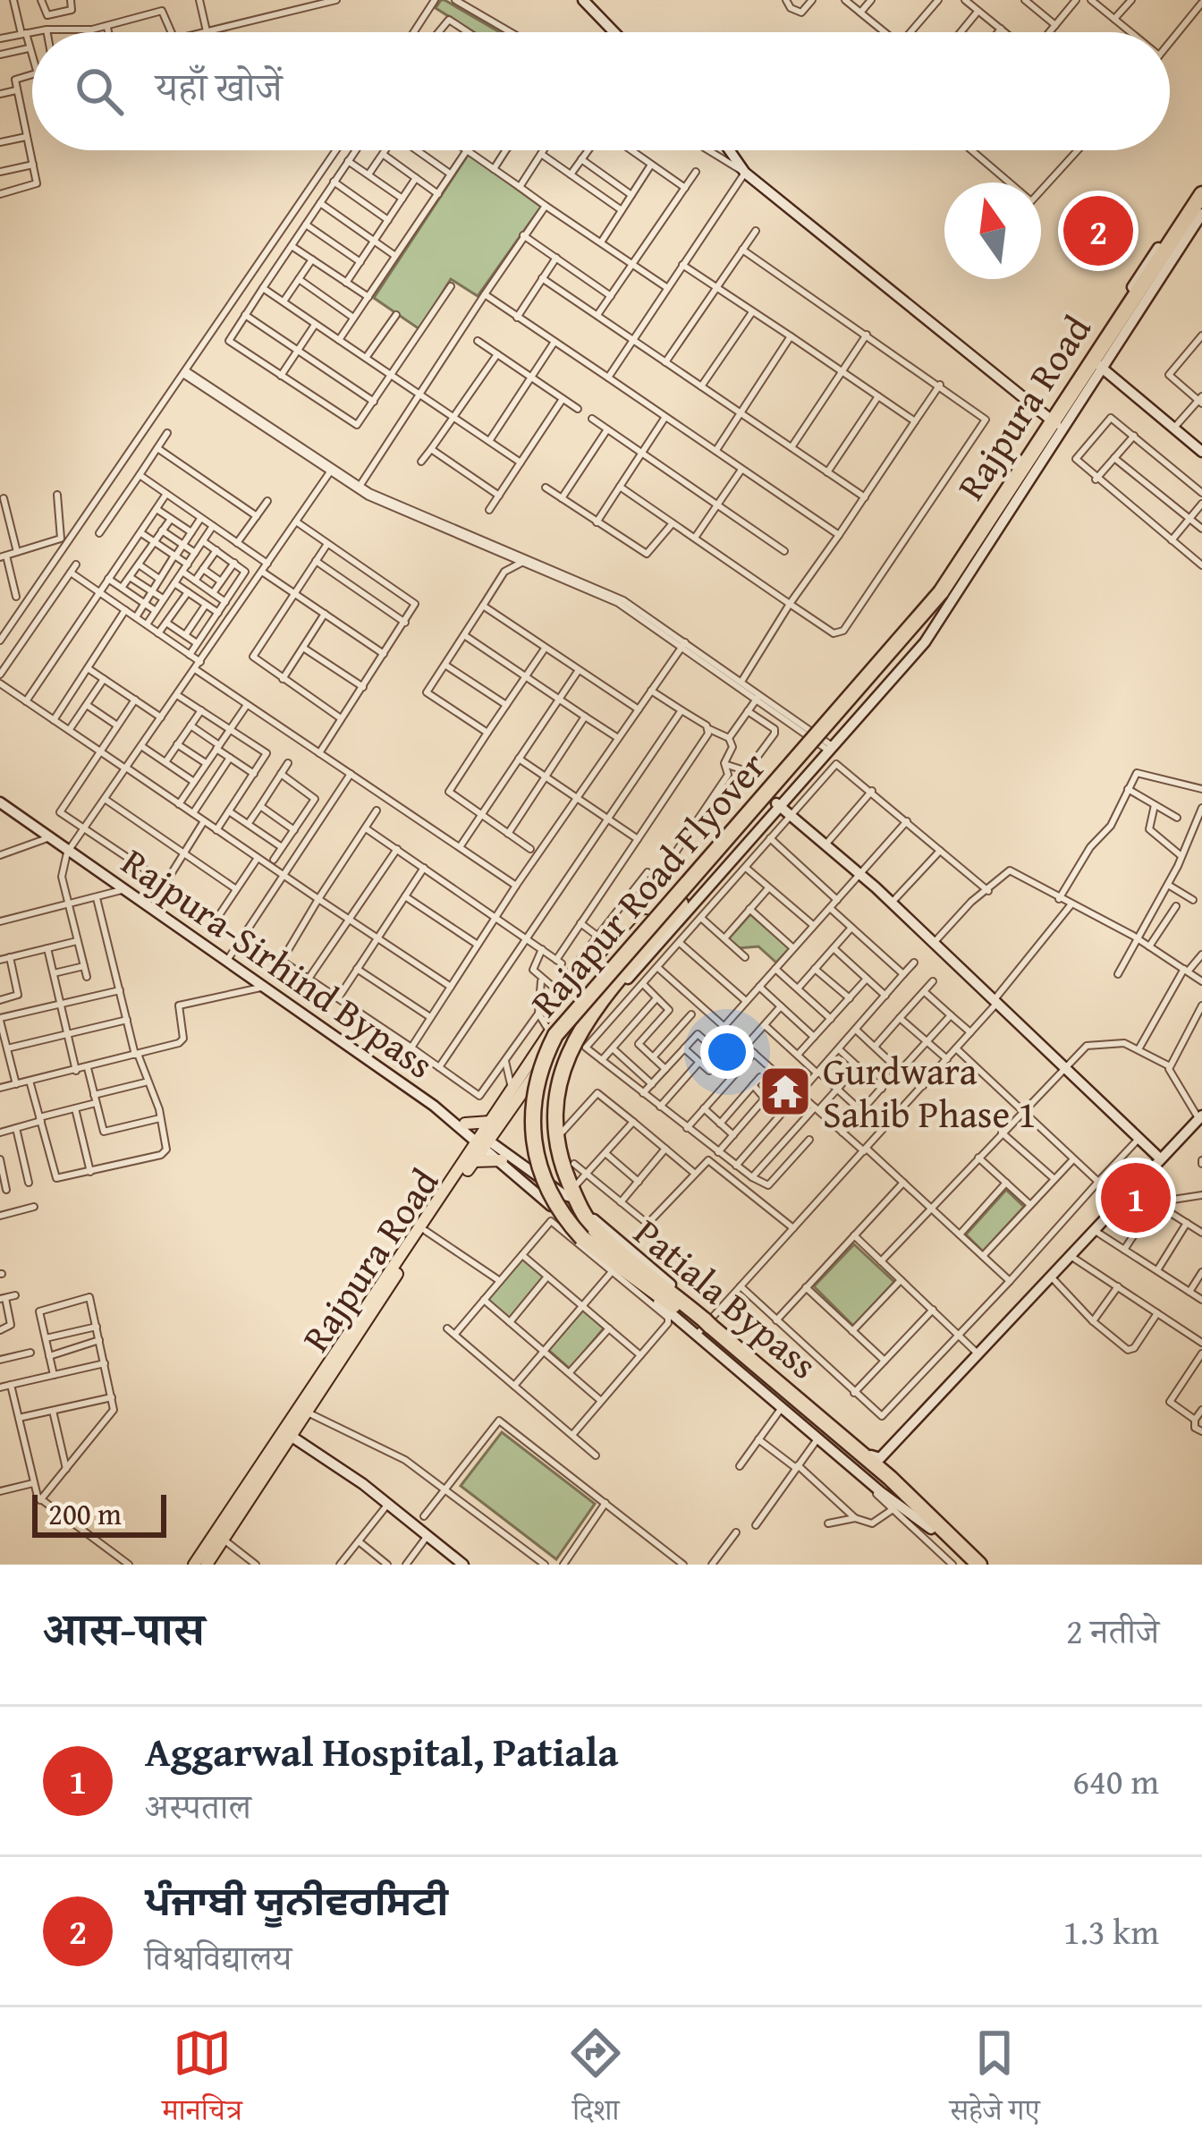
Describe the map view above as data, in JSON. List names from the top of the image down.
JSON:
{
  "streets": {
    "highway": ["Rajpura Road", "Rajapur Road Flyover", "Patiala Bypass"],
    "street": ["Rajpura-Sirhind Bypass"]
  },
  "crossings": [
    ["Rajpura Road", "Rajapur Road Flyover"],
    ["Rajpura Road", "Patiala Bypass"],
    ["Rajapur Road Flyover", "Patiala Bypass"]
  ],
  "places": {
    "temple": ["Gurdwara Sahib Phase 1"]
  },
  "scale_bar": "200 m",
  "north": "top",
  "page": {
    "search": "यहाँ खोजें",
    "pins": ["2", "1"],
    "scale": "200 m",
    "heading": ["आस-पास", "2 नतीजे"],
    "list": [
      {
        "mark": "1",
        "name": "Aggarwal Hospital, Patiala",
        "note": "अस्पताल",
        "value": "640 m"
      },
      {
        "mark": "2",
        "name": "ਪੰਜਾਬੀ ਯੂਨੀਵਰਸਿਟੀ",
        "note": "विश्वविद्यालय",
        "value": "1.3 km"
      }
    ],
    "nav": ["मानचित्र", "दिशा", "सहेजे गए"]
  }
}
